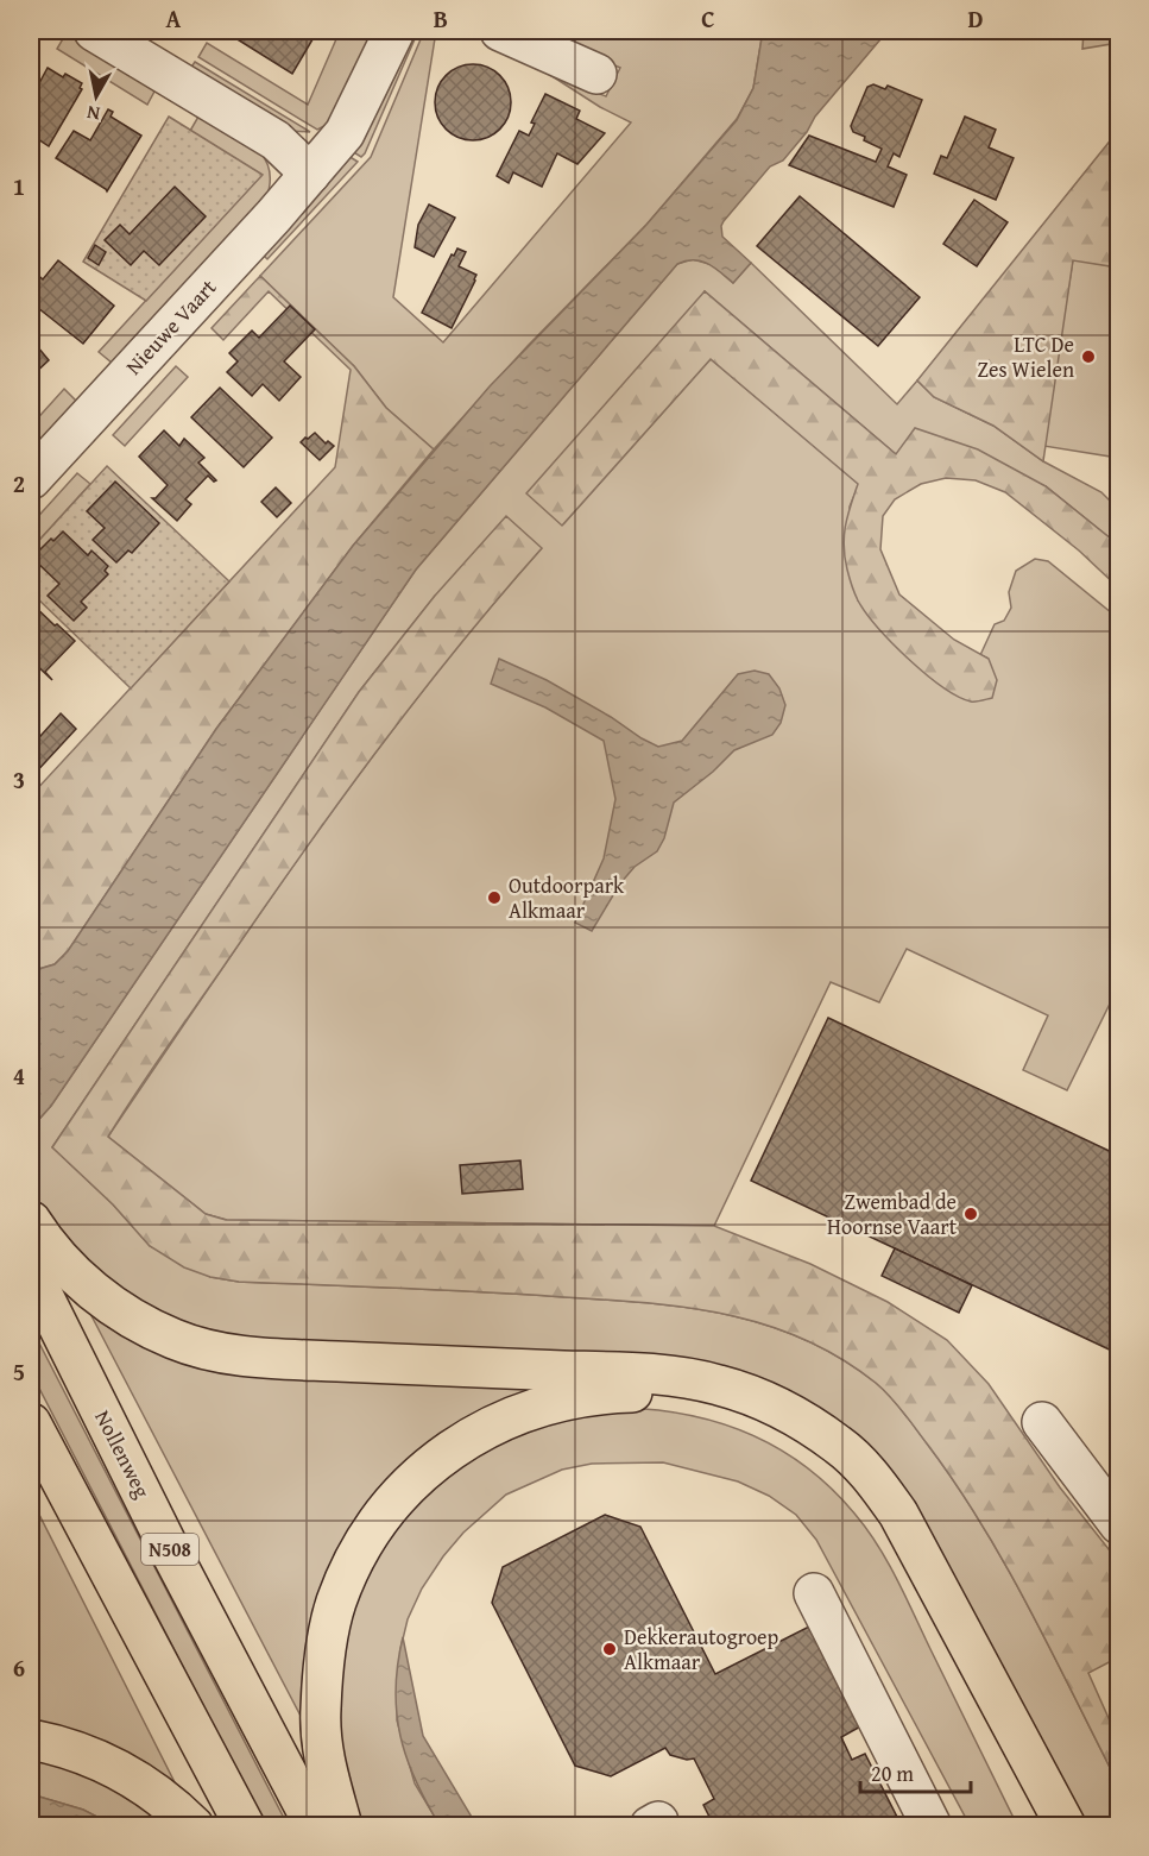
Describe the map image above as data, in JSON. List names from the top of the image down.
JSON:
{
  "streets": {
    "highway": ["Nollenweg", "N508"],
    "street": ["Nieuwe Vaart"]
  },
  "places": [
    "LTC De Zes Wielen",
    "Outdoorpark Alkmaar",
    "Zwembad de Hoornse Vaart",
    "Dekkerautogroep Alkmaar"
  ],
  "scale_bar": "20 m",
  "north": "bottom",
  "grid": {
    "columns": [
      "A",
      "B",
      "C",
      "D"
    ],
    "rows": [
      "1",
      "2",
      "3",
      "4",
      "5",
      "6"
    ]
  }
}
